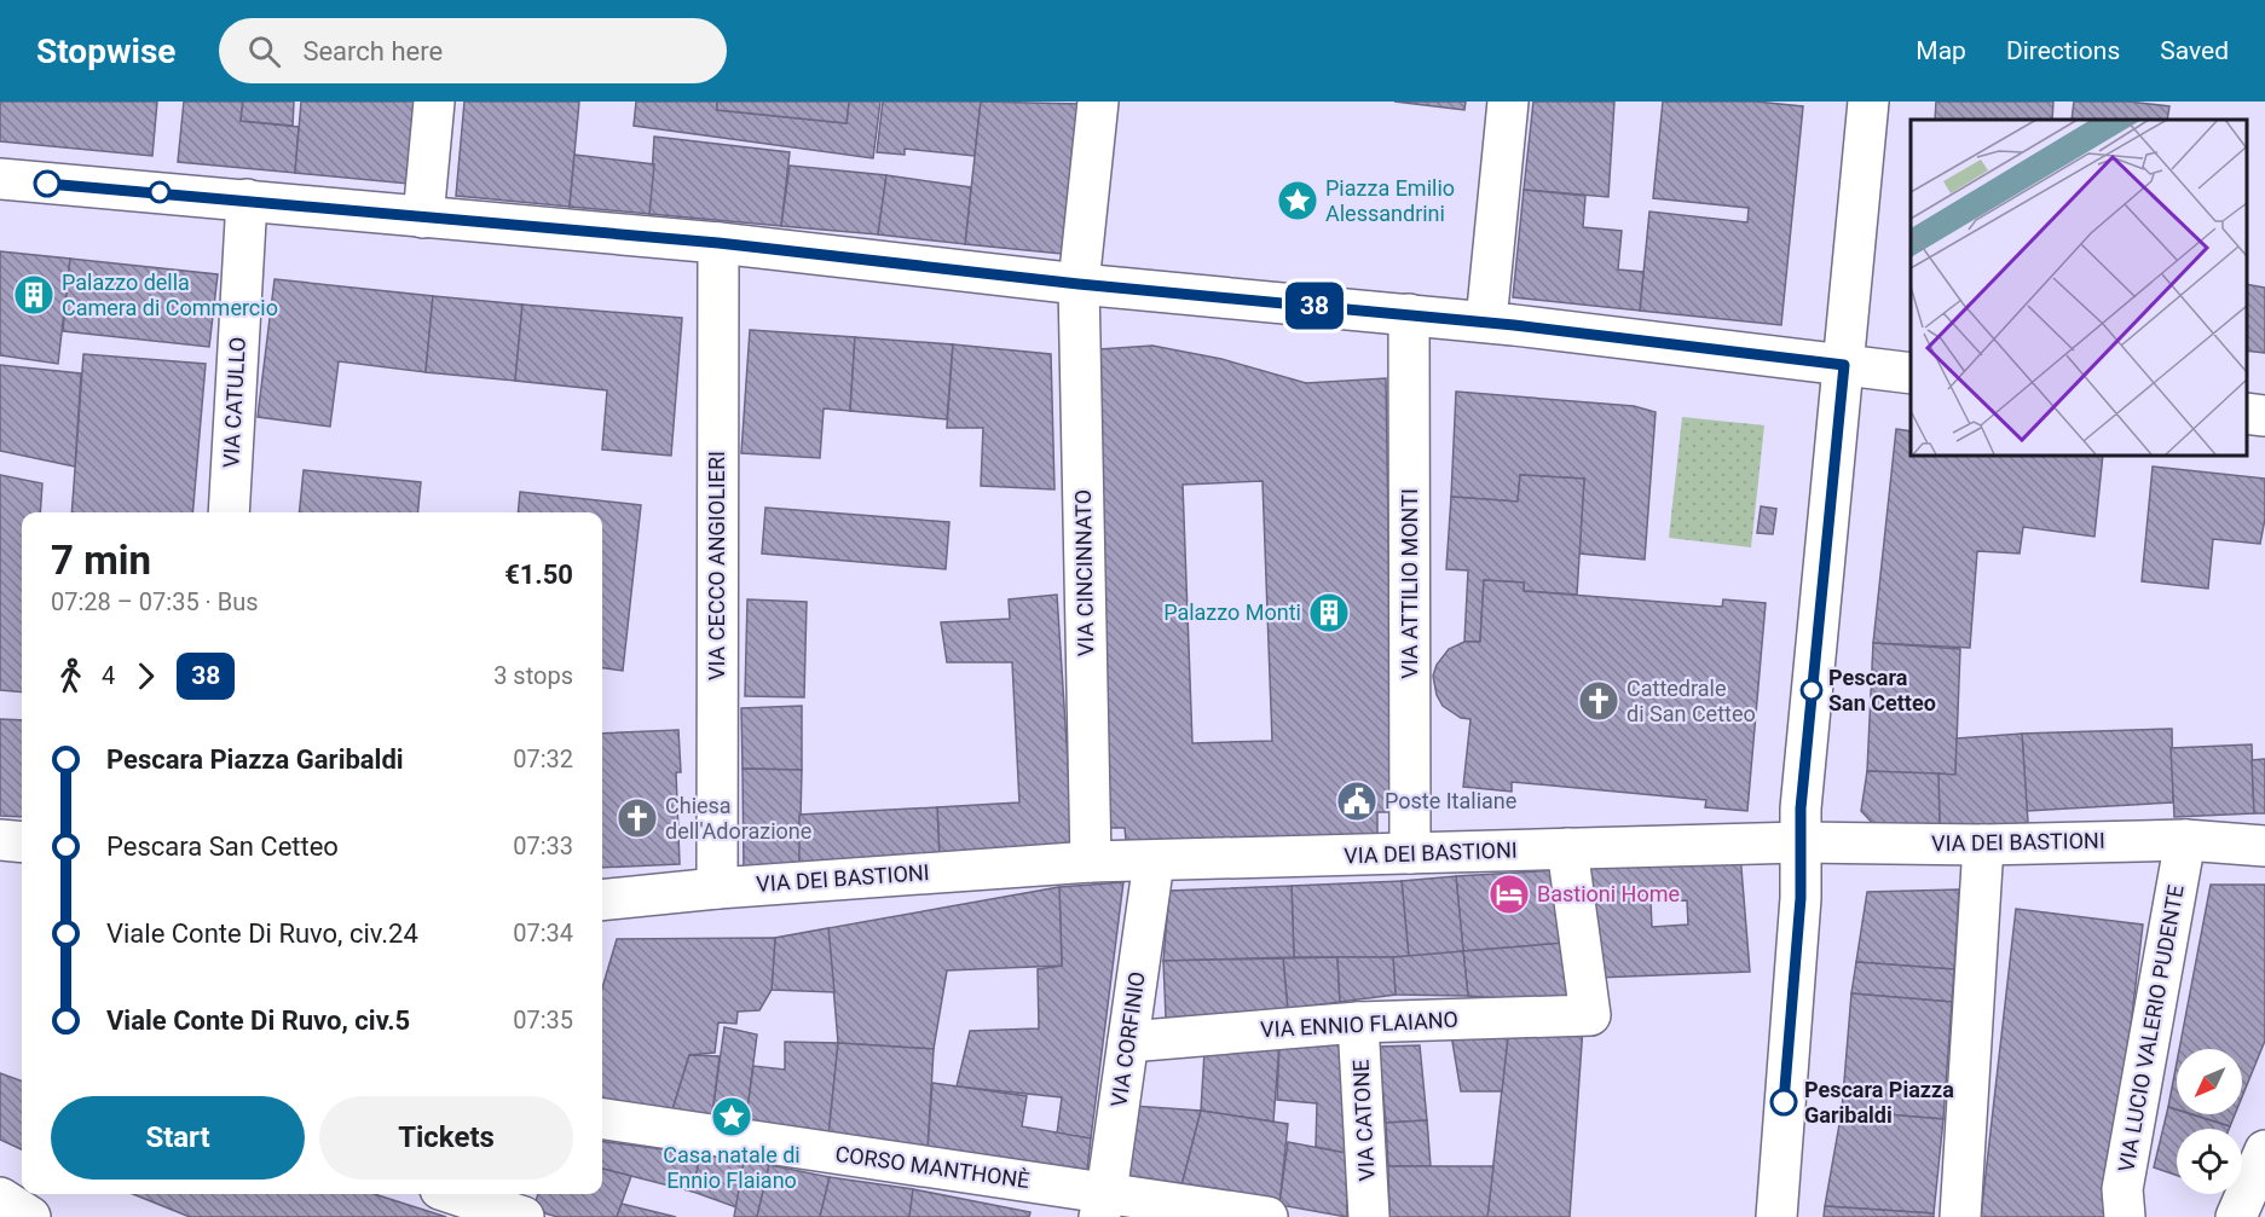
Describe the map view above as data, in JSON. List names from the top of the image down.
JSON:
{
  "streets": {
    "main road": [
      "VIA CATULLO",
      "VIA CECCO ANGIOLIERI",
      "VIA CINCINNATO",
      "VIA ATTILIO MONTI",
      "VIA DEI BASTIONI",
      "VIA ENNIO FLAIANO",
      "VIA LUCIO VALERIO PUDENTE",
      "VIA CORFINIO",
      "VIA CATONE",
      "CORSO MANTHONÈ"
    ]
  },
  "crossings": [
    ["VIA CECCO ANGIOLIERI", "VIA DEI BASTIONI"],
    ["VIA CINCINNATO", "VIA DEI BASTIONI"],
    ["VIA ATTILIO MONTI", "VIA DEI BASTIONI"],
    ["VIA DEI BASTIONI", "VIA ENNIO FLAIANO"],
    ["VIA DEI BASTIONI", "VIA LUCIO VALERIO PUDENTE"],
    ["VIA DEI BASTIONI", "VIA CORFINIO"],
    ["VIA ENNIO FLAIANO", "VIA CORFINIO"],
    ["VIA ENNIO FLAIANO", "VIA CATONE"],
    ["VIA CORFINIO", "CORSO MANTHONÈ"]
  ],
  "places": {
    "place": ["Piazza Emilio Alessandrini", "Casa natale di Ennio Flaiano"],
    "building": ["Palazzo della Camera di Commercio", "Palazzo Monti"],
    "other": ["Pescara San Cetteo", "Pescara Piazza Garibaldi"],
    "church": ["Cattedrale di San Cetteo", "Chiesa dell'Adorazione"],
    "public building": ["Poste Italiane"],
    "hotel": ["Bastioni Home"]
  },
  "lines": ["bus line 38"],
  "north": "bottom left",
  "page": {
    "header": "Stopwise",
    "search": "Search here",
    "nav": ["Map", "Directions", "Saved"],
    "on_map": "38",
    "heading": ["7 min", "07:28 – 07:35 · Bus", "€1.50"],
    "legs": ["4", "38", "3 stops"],
    "list": [
      {
        "name": "Pescara Piazza Garibaldi",
        "value": "07:32"
      },
      {
        "name": "Pescara San Cetteo",
        "value": "07:33"
      },
      {
        "name": "Viale Conte Di Ruvo, civ.24",
        "value": "07:34"
      },
      {
        "name": "Viale Conte Di Ruvo, civ.5",
        "value": "07:35"
      }
    ],
    "buttons": ["Start", "Tickets"]
  }
}
